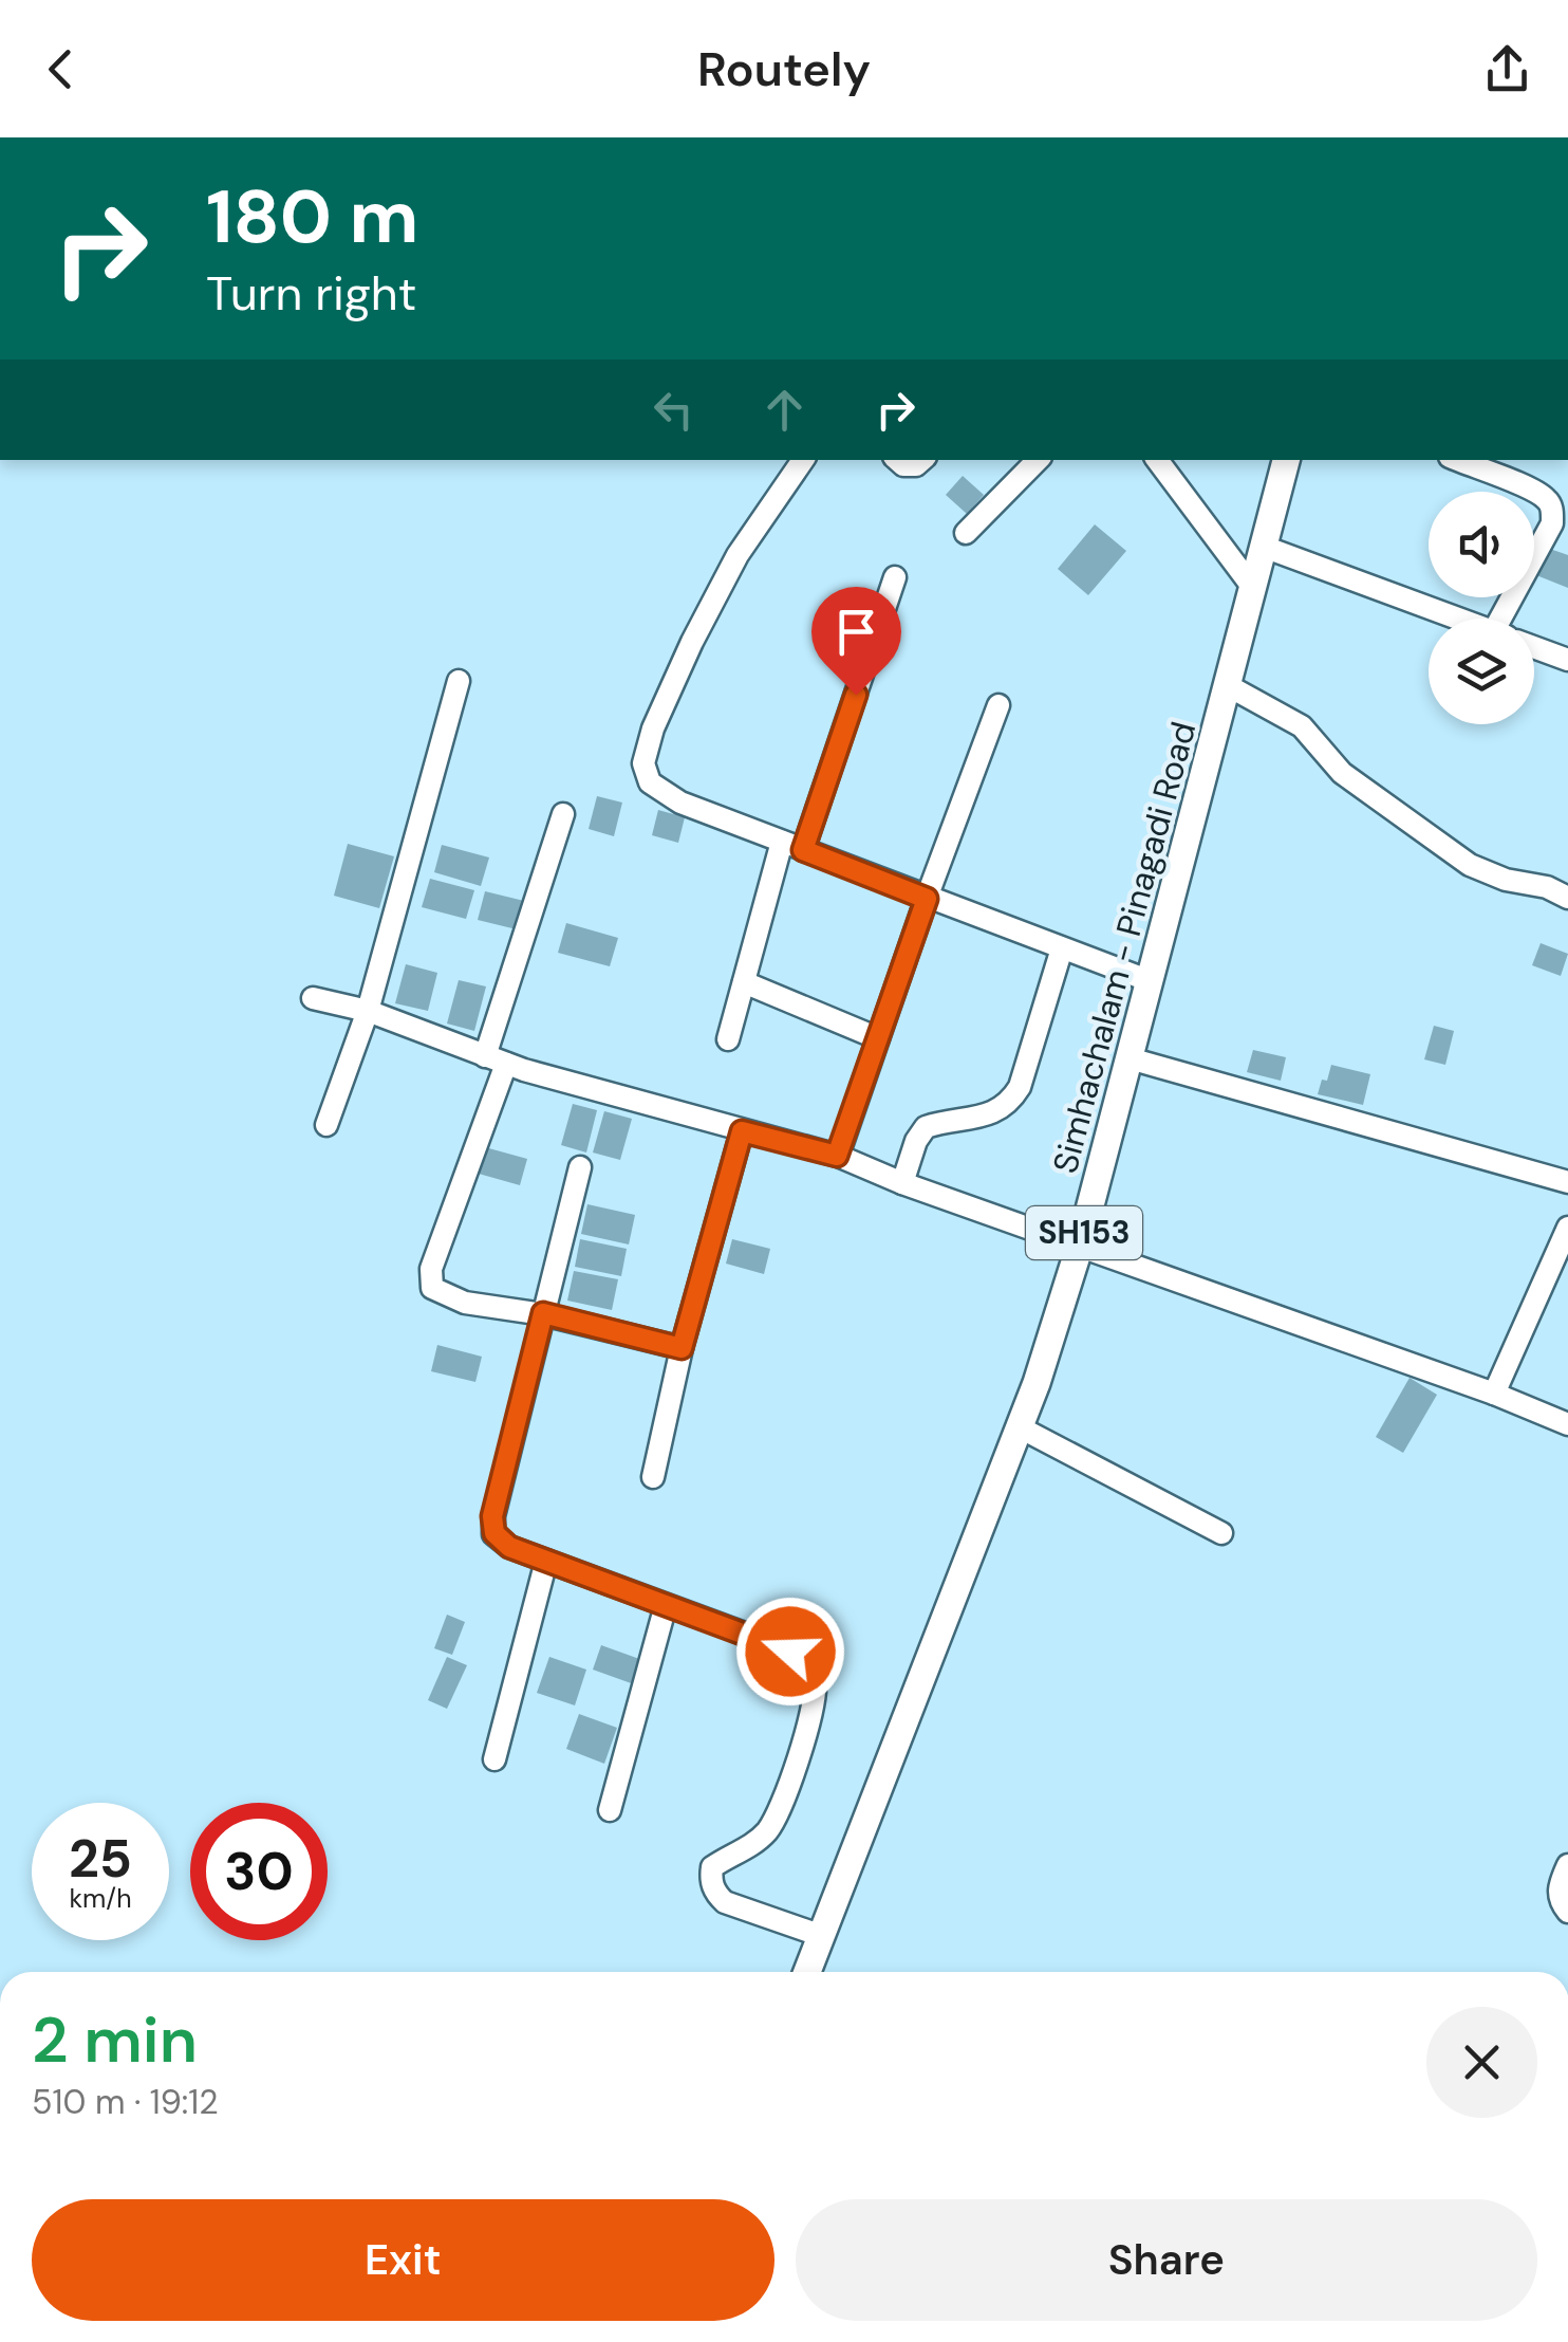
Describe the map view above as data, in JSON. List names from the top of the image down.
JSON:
{
  "streets": {
    "main road": ["Simhachalam - Pinagadi Road", "SH153"]
  },
  "page": {
    "header": "Routely",
    "turn": ["180 m", "Turn right"],
    "speed": "25 km/h",
    "limit": "30",
    "heading": ["2 min", "510 m · 19:12"],
    "buttons": ["Exit", "Share"]
  }
}
